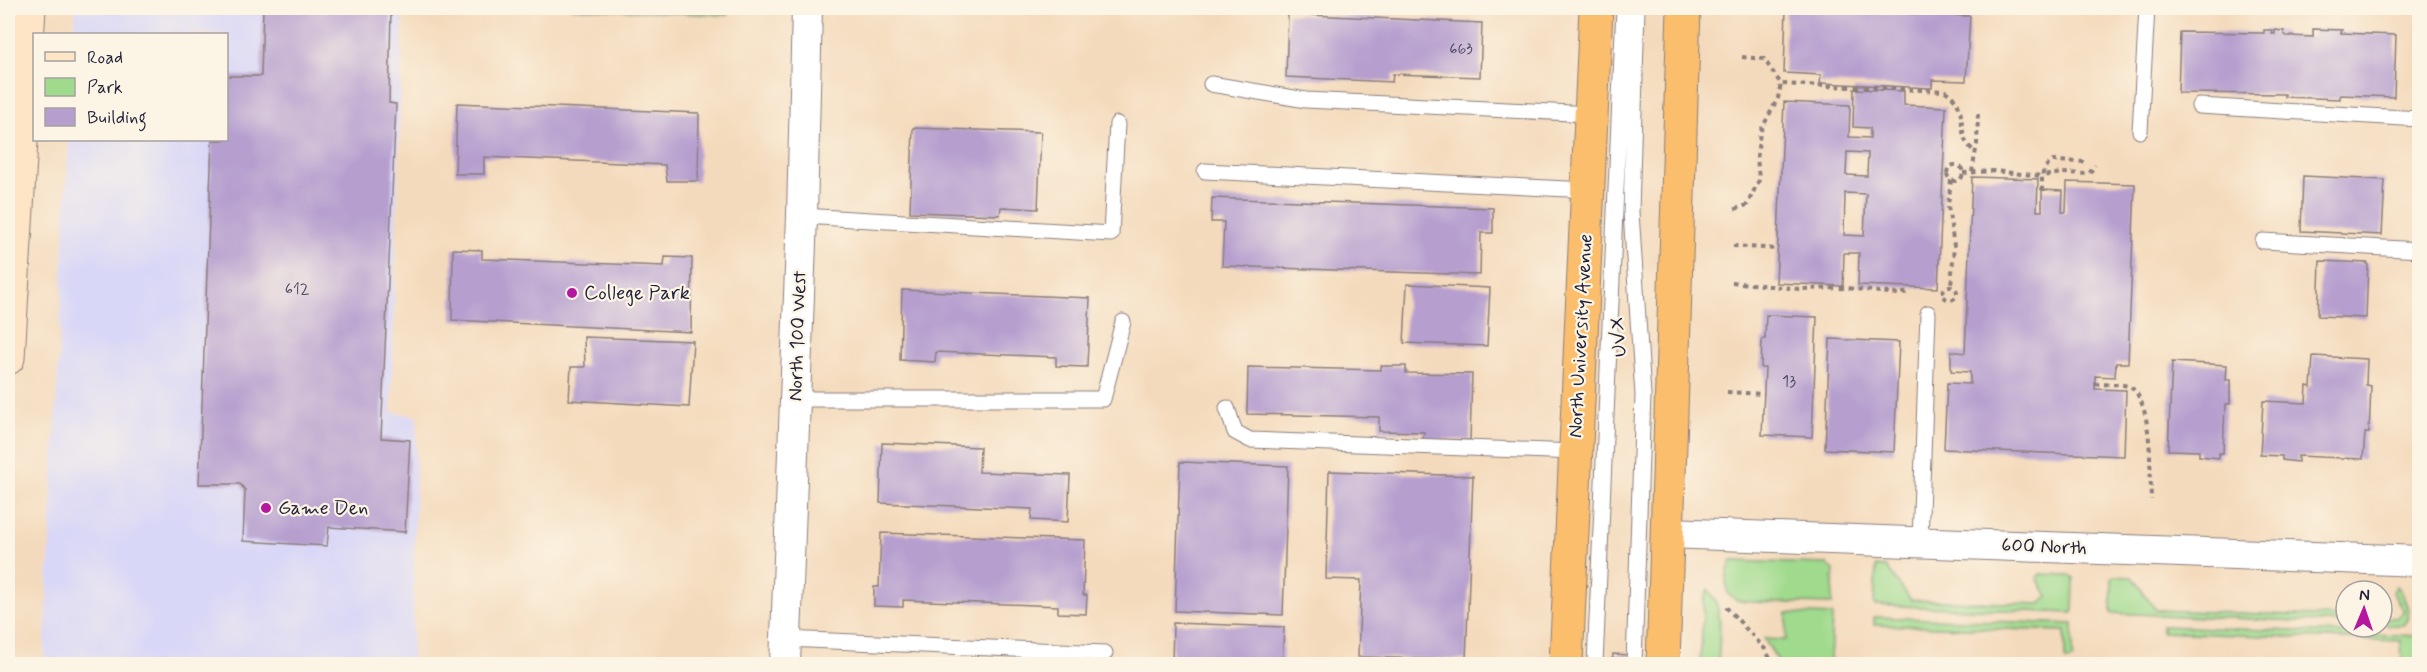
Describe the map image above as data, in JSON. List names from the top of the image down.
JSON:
{
  "streets": {
    "highway": ["North University Avenue"],
    "street": ["North 100 West", "600 North"],
    "lane": ["UVX"]
  },
  "places": ["College Park", "Game Den"],
  "house_numbers": ["663", "612", "13"],
  "legend": ["Road", "Park", "Building"],
  "north": "top"
}
